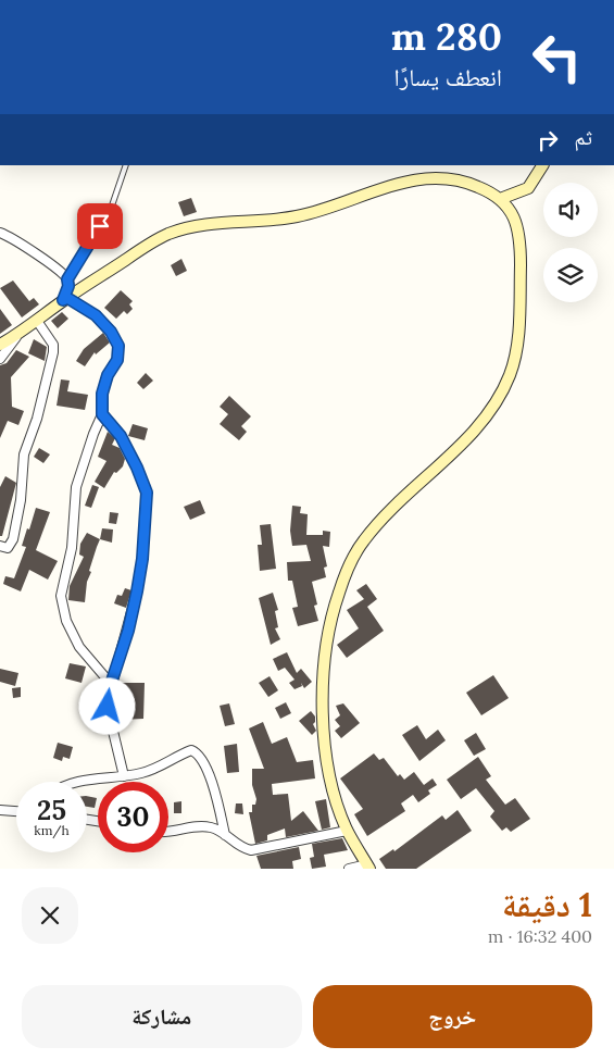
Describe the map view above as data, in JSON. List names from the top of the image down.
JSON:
{
  "page": {
    "turn": ["280 m", "انعطف يسارًا"],
    "then": "ثم",
    "speed": "25 km/h",
    "limit": "30",
    "heading": ["1 دقيقة", "400 m · 16:32"],
    "buttons": ["خروج", "مشاركة"]
  }
}
